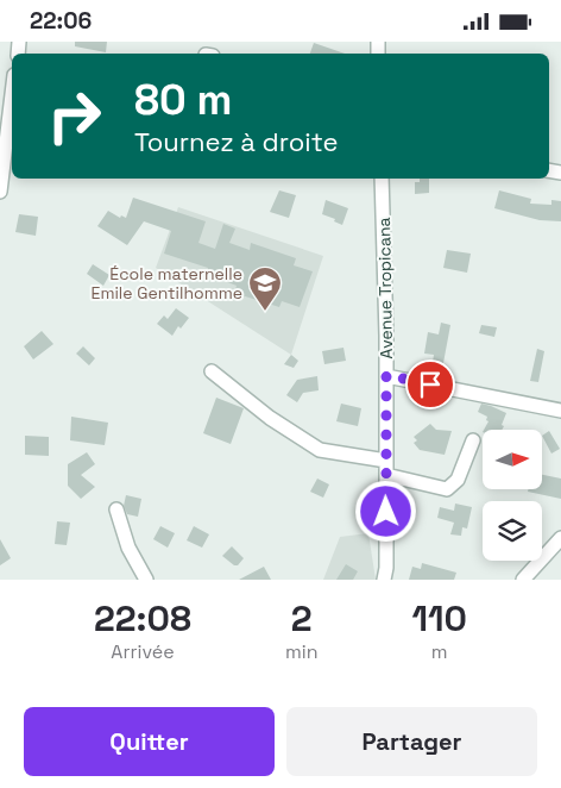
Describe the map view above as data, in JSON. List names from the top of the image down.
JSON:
{
  "streets": {
    "street": ["Avenue Tropicana"]
  },
  "places": {
    "school or university": ["École maternelle Emile Gentilhomme"]
  },
  "north": "right",
  "page": {
    "status": "22:06",
    "turn": ["80 m", "Tournez à droite"],
    "eta": [
      "22:08",
      "Arrivée",
      "2",
      "min",
      "110",
      "m"
    ],
    "buttons": ["Quitter", "Partager"]
  }
}
